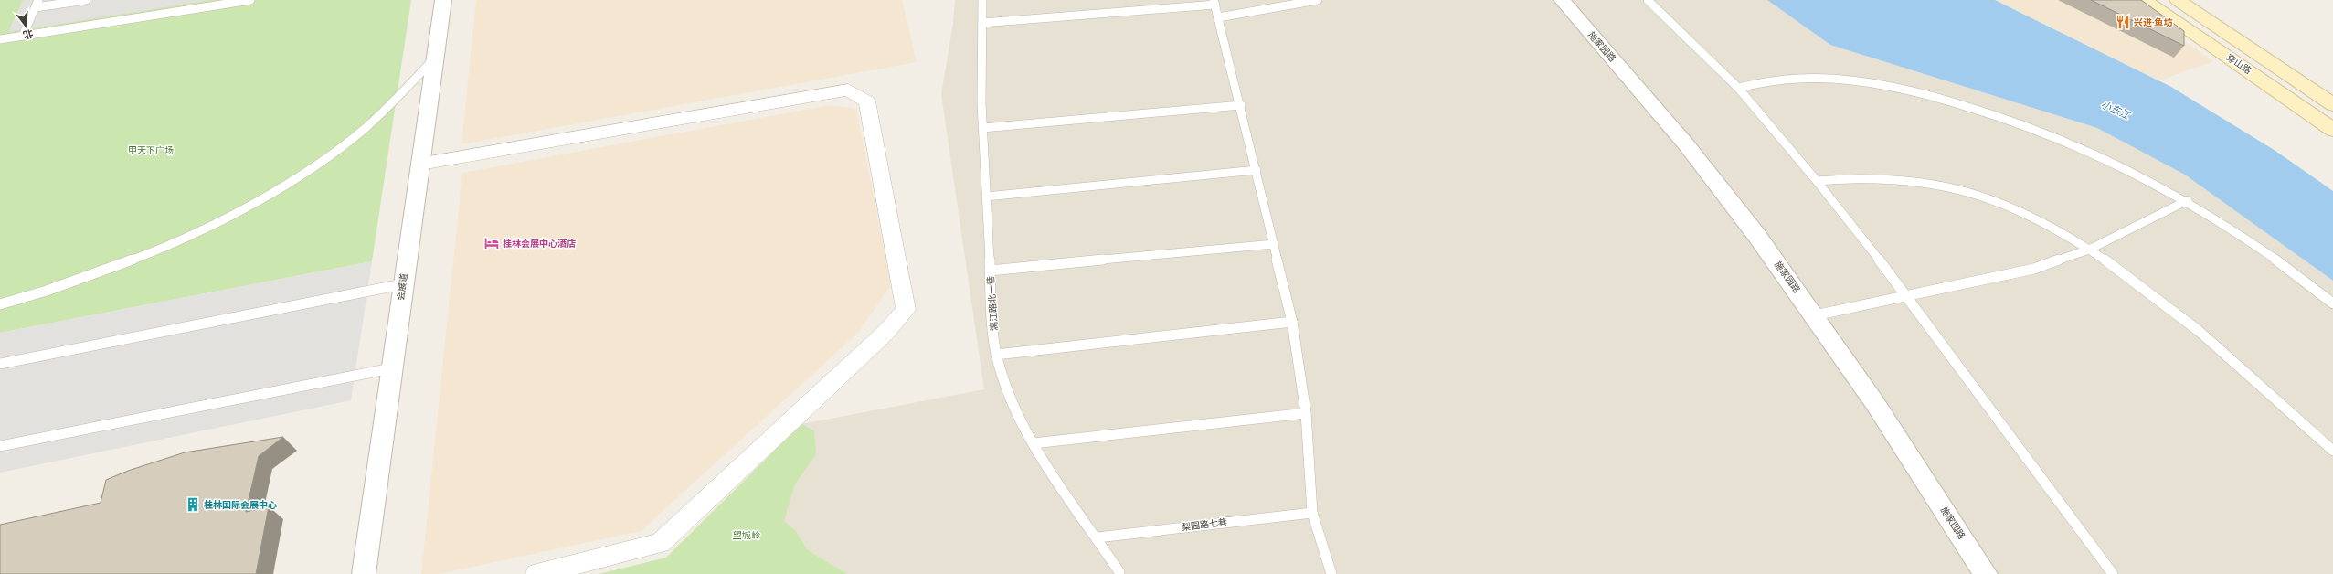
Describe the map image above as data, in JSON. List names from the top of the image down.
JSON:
{
  "streets": {
    "main road": ["穿山路"],
    "street": ["施家园路", "会展道"],
    "lane": ["漓江路北一巷", "梨园路七巷"]
  },
  "crossings": [
    ["漓江路北一巷", "梨园路七巷"]
  ],
  "water": ["小东江"],
  "parks": ["甲天下广场", "望城岭"],
  "places": {
    "restaurant": ["兴进·鱼坊"],
    "hotel": ["桂林会展中心酒店"],
    "building": ["桂林国际会展中心"]
  },
  "north": "bottom"
}
